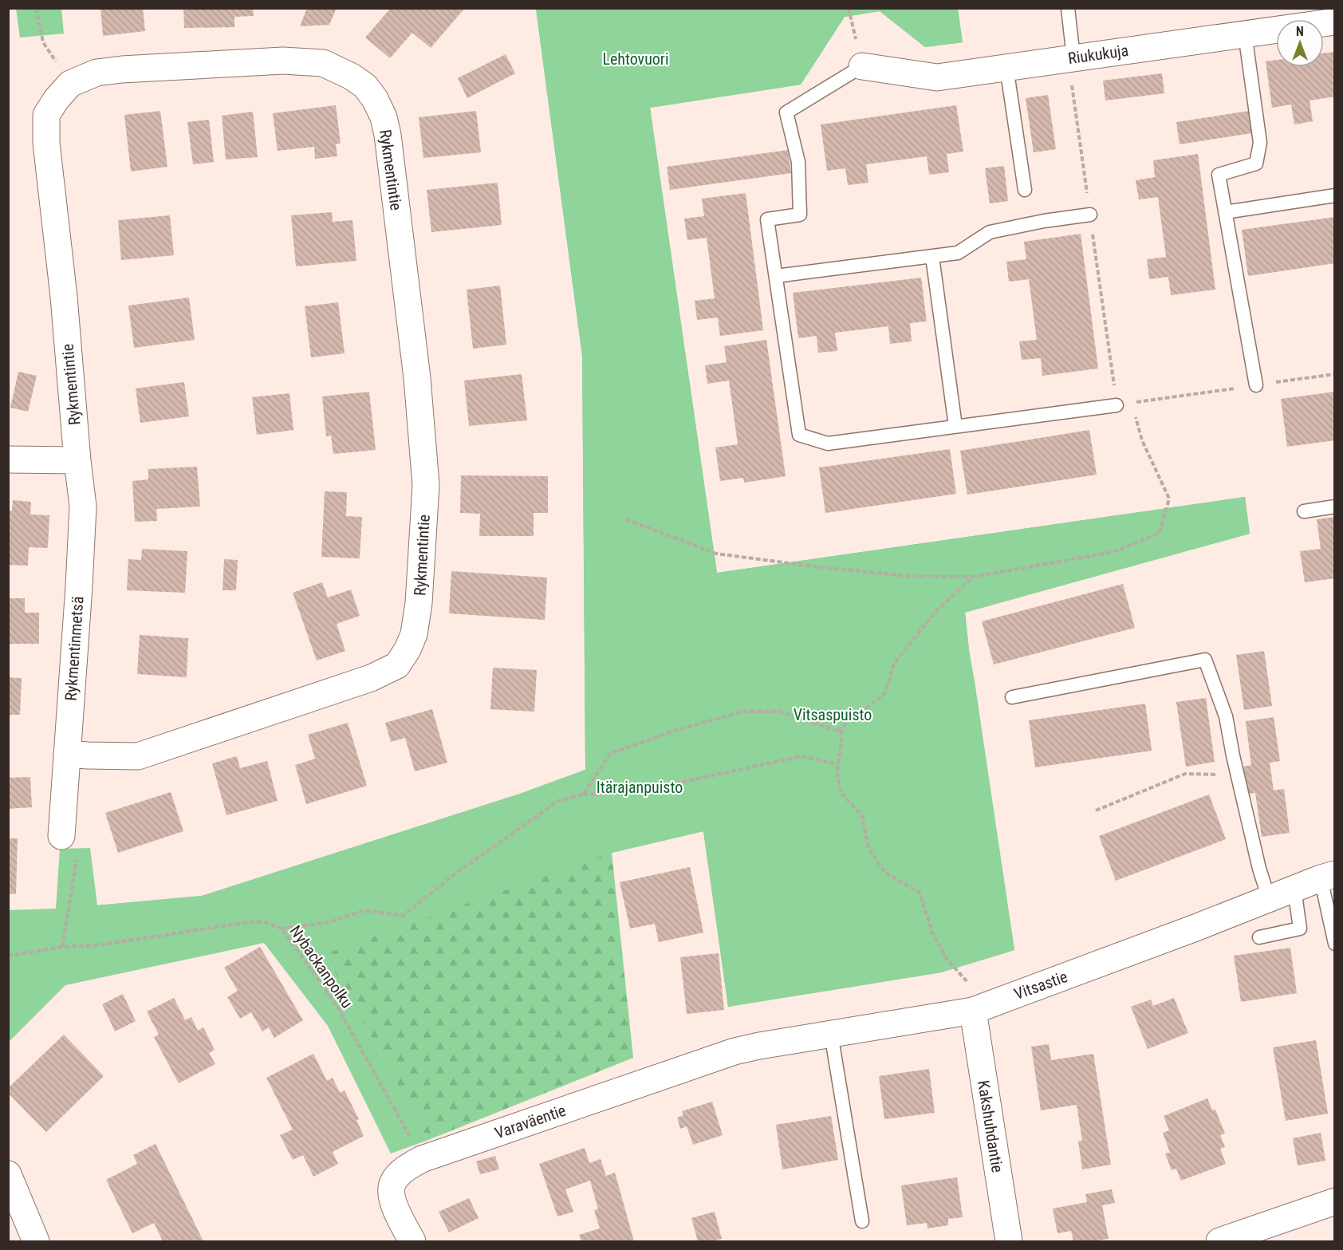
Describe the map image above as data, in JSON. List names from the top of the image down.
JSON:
{
  "streets": {
    "street": [
      "Riukukuja",
      "Rykmentintie",
      "Rykmentinmetsä",
      "Vitsastie",
      "Varaväentie",
      "Kakshuhdantie"
    ],
    "path": ["Nybackanpolku"]
  },
  "crossings": [
    ["Rykmentintie", "Rykmentinmetsä"],
    ["Nybackanpolku", "Varaväentie"],
    ["Vitsastie", "Varaväentie"],
    ["Vitsastie", "Kakshuhdantie"]
  ],
  "parks": ["Lehtovuori", "Vitsaspuisto", "Itärajanpuisto"],
  "north": "top"
}
